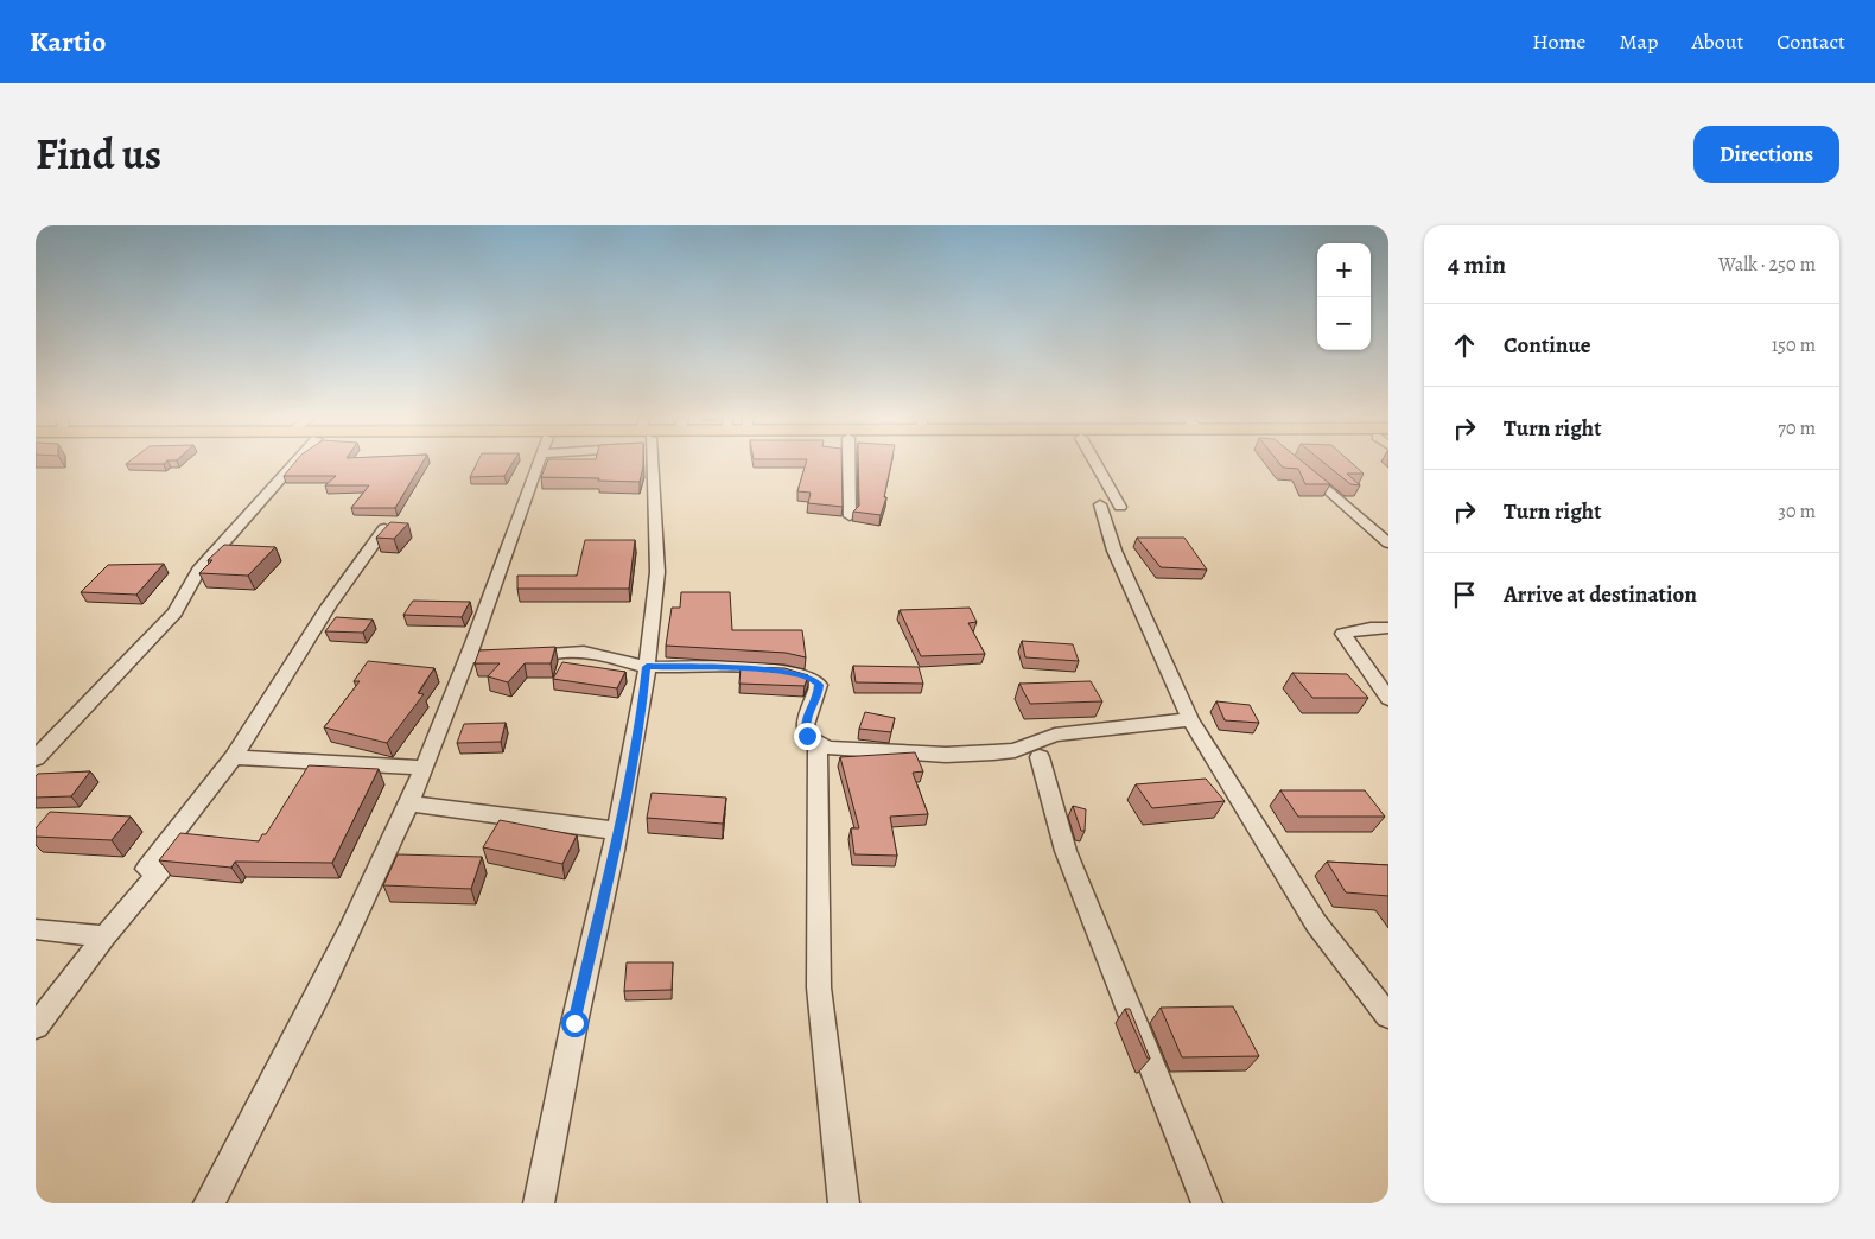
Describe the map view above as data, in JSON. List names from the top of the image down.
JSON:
{
  "page": {
    "header": "Kartio",
    "nav": [
      "Home",
      "Map",
      "About",
      "Contact"
    ],
    "title": "Find us",
    "buttons": "Directions",
    "heading": ["4 min", "Walk · 250 m"],
    "map_buttons": ["+", "−"],
    "list": [
      ["Continue", "150 m"],
      ["Turn right", "70 m"],
      ["Turn right", "30 m"],
      "Arrive at destination"
    ]
  }
}
